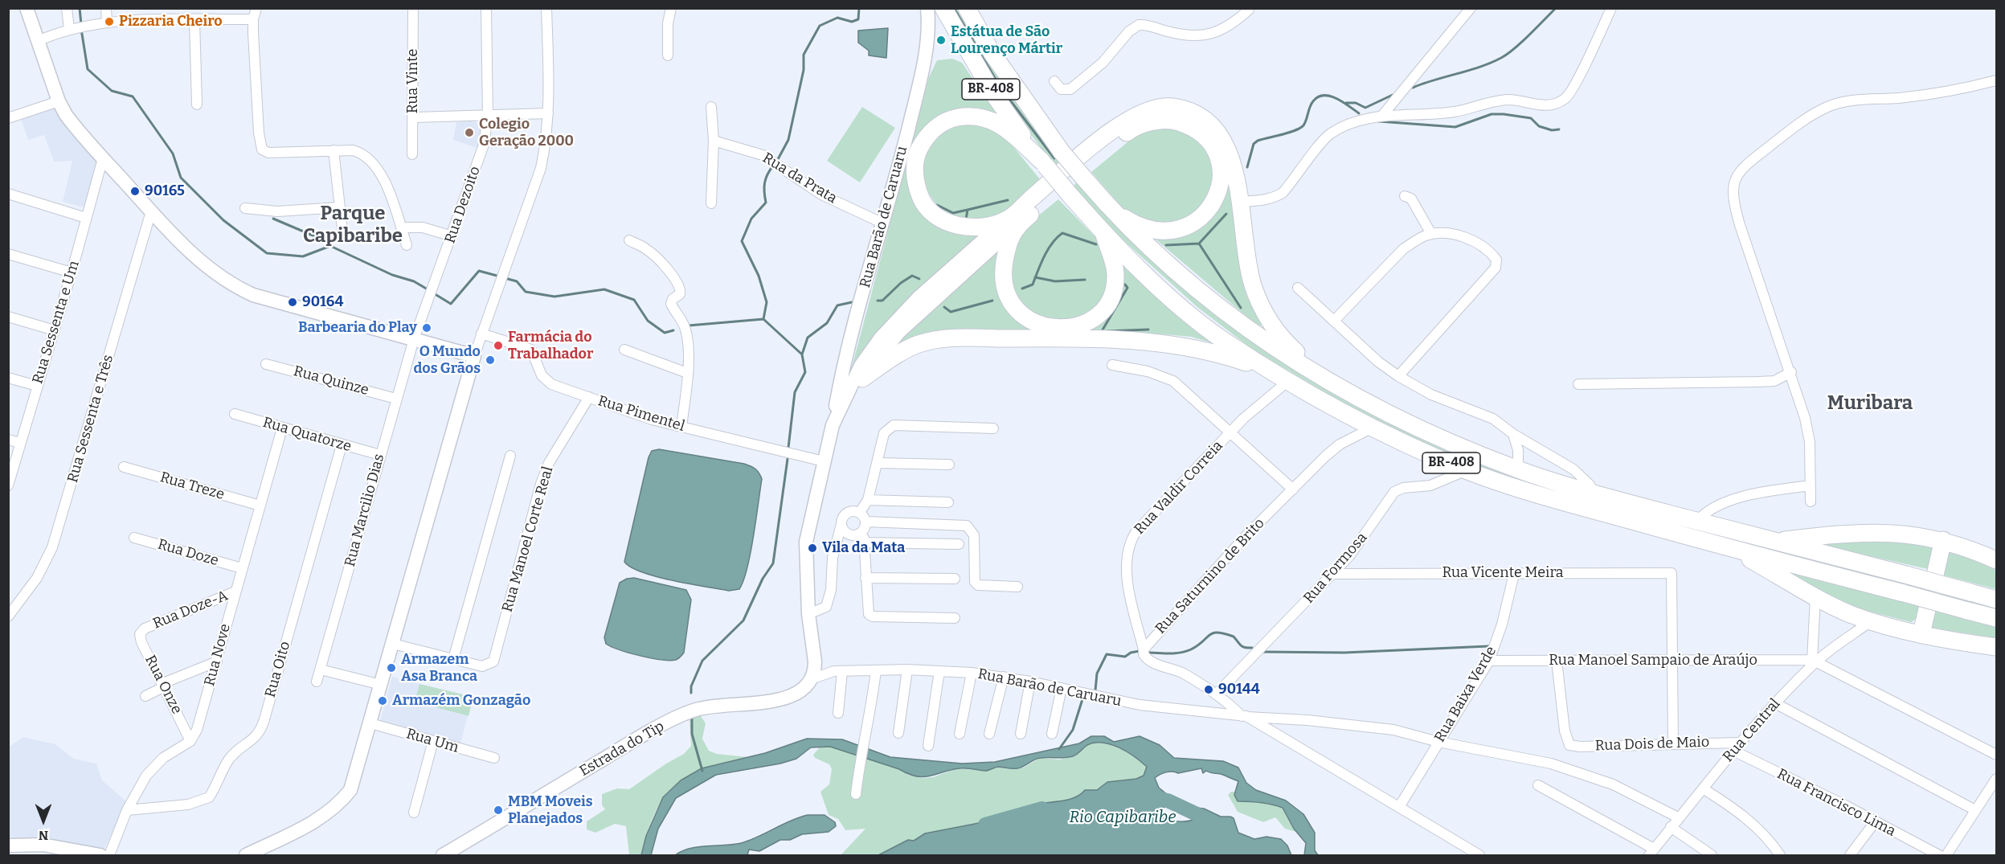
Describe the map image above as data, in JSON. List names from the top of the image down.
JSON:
{
  "streets": {
    "highway": ["BR-408"],
    "street": [
      "Rua Vinte",
      "Rua da Prata",
      "Rua Dezoito",
      "Rua Barão de Caruaru",
      "Rua Sessenta e Um",
      "Rua Quinze",
      "Rua Pimentel",
      "Rua Sessenta e Três",
      "Rua Quatorze",
      "Rua Treze",
      "Rua Valdir Correia",
      "Rua Marcilio Dias",
      "Rua Manoel Corte Real",
      "Rua Doze",
      "Rua Formosa",
      "Rua Vicente Meira",
      "Rua Saturnino de Brito",
      "Rua Doze-A",
      "Rua Nove",
      "Rua Manoel Sampaio de Araújo",
      "Rua Oito",
      "Rua Onze",
      "Rua Baixa Verde",
      "Rua Central",
      "Rua Um",
      "Rua Dois de Maio",
      "Estrada do Tip",
      "Rua Francisco Lima"
    ]
  },
  "crossings": [
    ["BR-408", "Rua Valdir Correia"],
    ["BR-408", "Rua Formosa"],
    ["BR-408", "Rua Saturnino de Brito"],
    ["Rua da Prata", "Rua Barão de Caruaru"],
    ["Rua Dezoito", "Rua Marcilio Dias"],
    ["Rua Barão de Caruaru", "Rua Pimentel"],
    ["Rua Barão de Caruaru", "Rua Baixa Verde"],
    ["Rua Barão de Caruaru", "Estrada do Tip"],
    ["Rua Quinze", "Rua Marcilio Dias"],
    ["Rua Pimentel", "Rua Manoel Corte Real"],
    ["Rua Quatorze", "Rua Marcilio Dias"],
    ["Rua Quatorze", "Rua Nove"],
    ["Rua Quatorze", "Rua Oito"],
    ["Rua Treze", "Rua Nove"],
    ["Rua Valdir Correia", "Rua Saturnino de Brito"],
    ["Rua Doze", "Rua Nove"],
    ["Rua Formosa", "Rua Vicente Meira"],
    ["Rua Vicente Meira", "Rua Manoel Sampaio de Araújo"],
    ["Rua Vicente Meira", "Rua Baixa Verde"],
    ["Rua Doze-A", "Rua Nove"],
    ["Rua Doze-A", "Rua Onze"],
    ["Rua Nove", "Rua Onze"],
    ["Rua Manoel Sampaio de Araújo", "Rua Baixa Verde"],
    ["Rua Manoel Sampaio de Araújo", "Rua Central"],
    ["Rua Manoel Sampaio de Araújo", "Rua Dois de Maio"],
    ["Rua Central", "Rua Dois de Maio"],
    ["Rua Central", "Rua Francisco Lima"]
  ],
  "districts": ["Parque Capibaribe", "Muribara"],
  "water": ["Rio Capibaribe"],
  "places": [
    "Pizzaria Cheiro",
    "Estátua de São Lourenço Mártir",
    "Colegio Geração 2000",
    "90165",
    "90164",
    "Barbearia do Play",
    "Farmácia do Trabalhador",
    "O Mundo dos Grãos",
    "Vila da Mata",
    "Armazem Asa Branca",
    "90144",
    "Armazém Gonzagão",
    "MBM Moveis Planejados"
  ],
  "north": "bottom"
}
